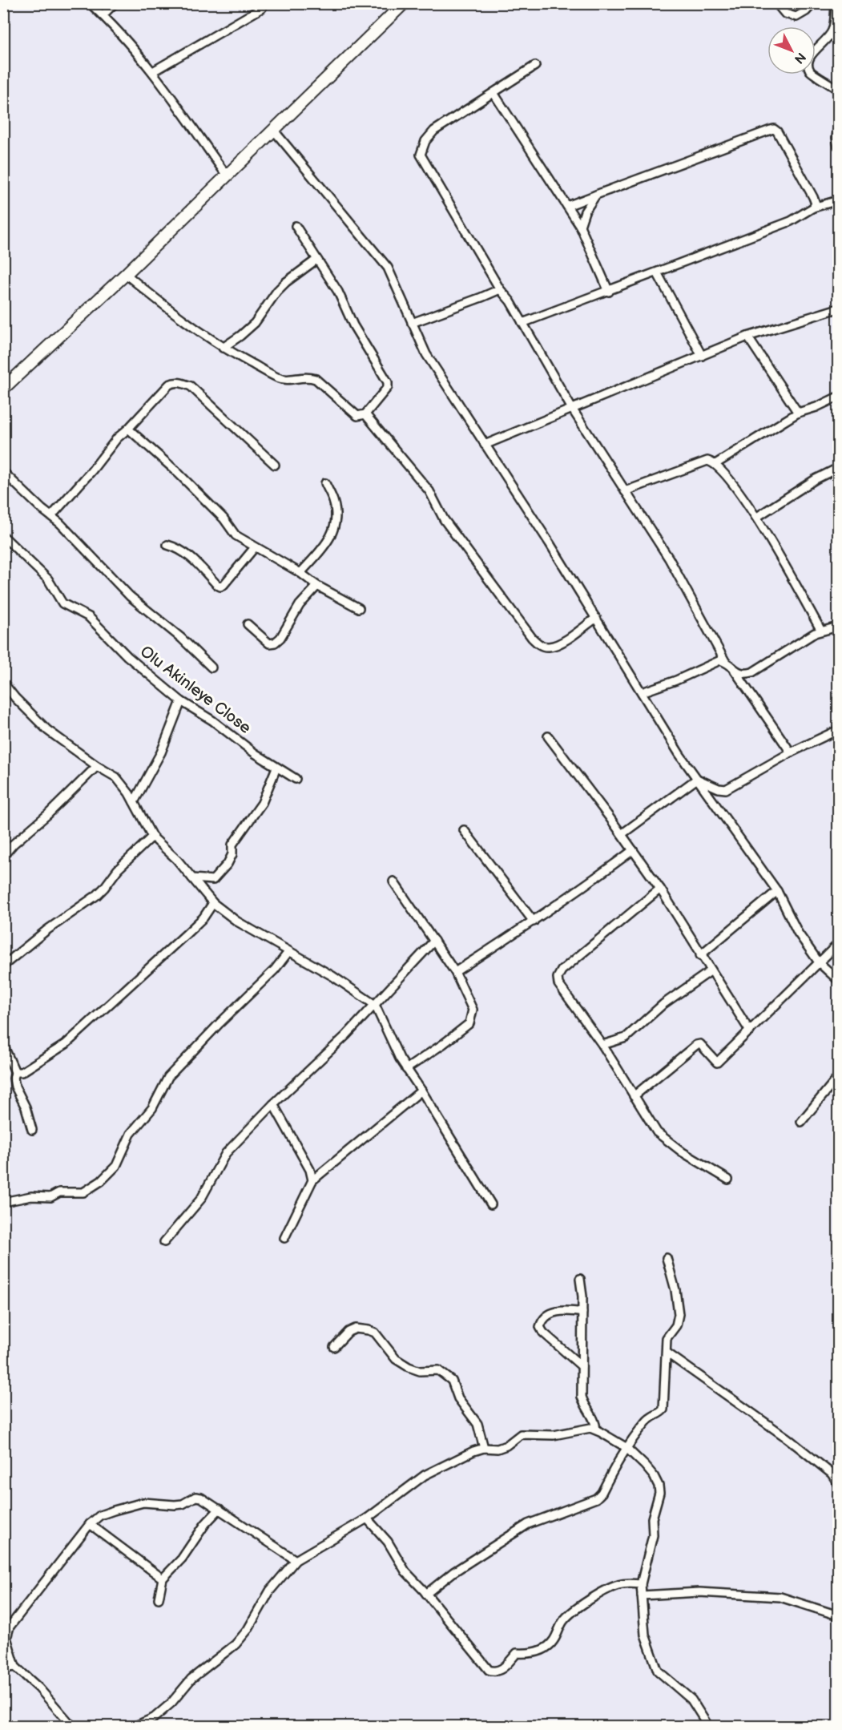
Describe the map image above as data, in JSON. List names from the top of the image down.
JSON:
{
  "streets": {
    "street": ["Olu Akinleye Close"]
  },
  "north": "bottom right"
}
